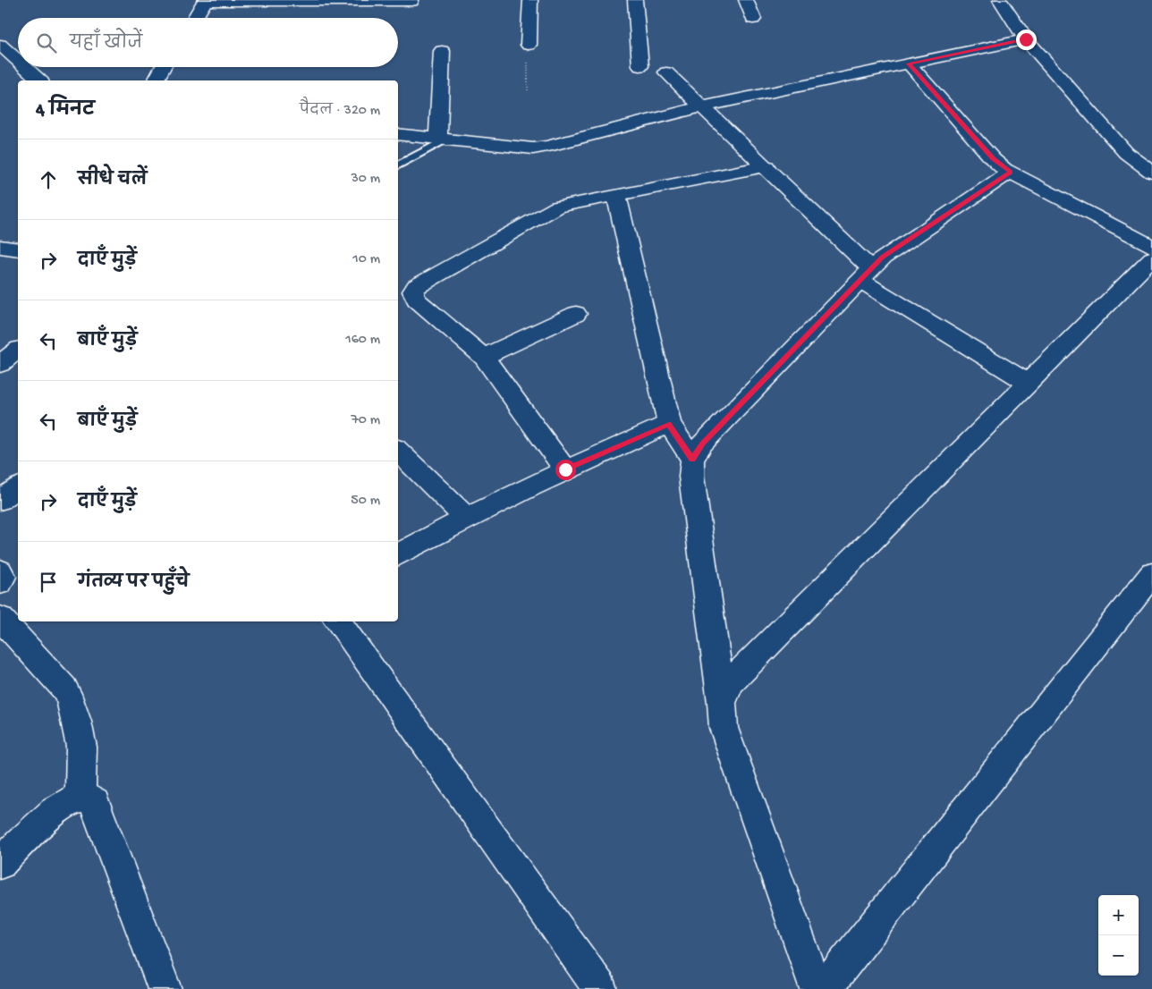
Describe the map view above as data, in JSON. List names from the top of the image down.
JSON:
{
  "page": {
    "search": "यहाँ खोजें",
    "heading": ["4 मिनट", "पैदल · 320 m"],
    "list": [
      ["सीधे चलें", "30 m"],
      ["दाएँ मुड़ें", "10 m"],
      ["बाएँ मुड़ें", "160 m"],
      ["बाएँ मुड़ें", "70 m"],
      ["दाएँ मुड़ें", "50 m"],
      "गंतव्य पर पहुँचे"
    ],
    "map_buttons": ["+", "−"]
  }
}
